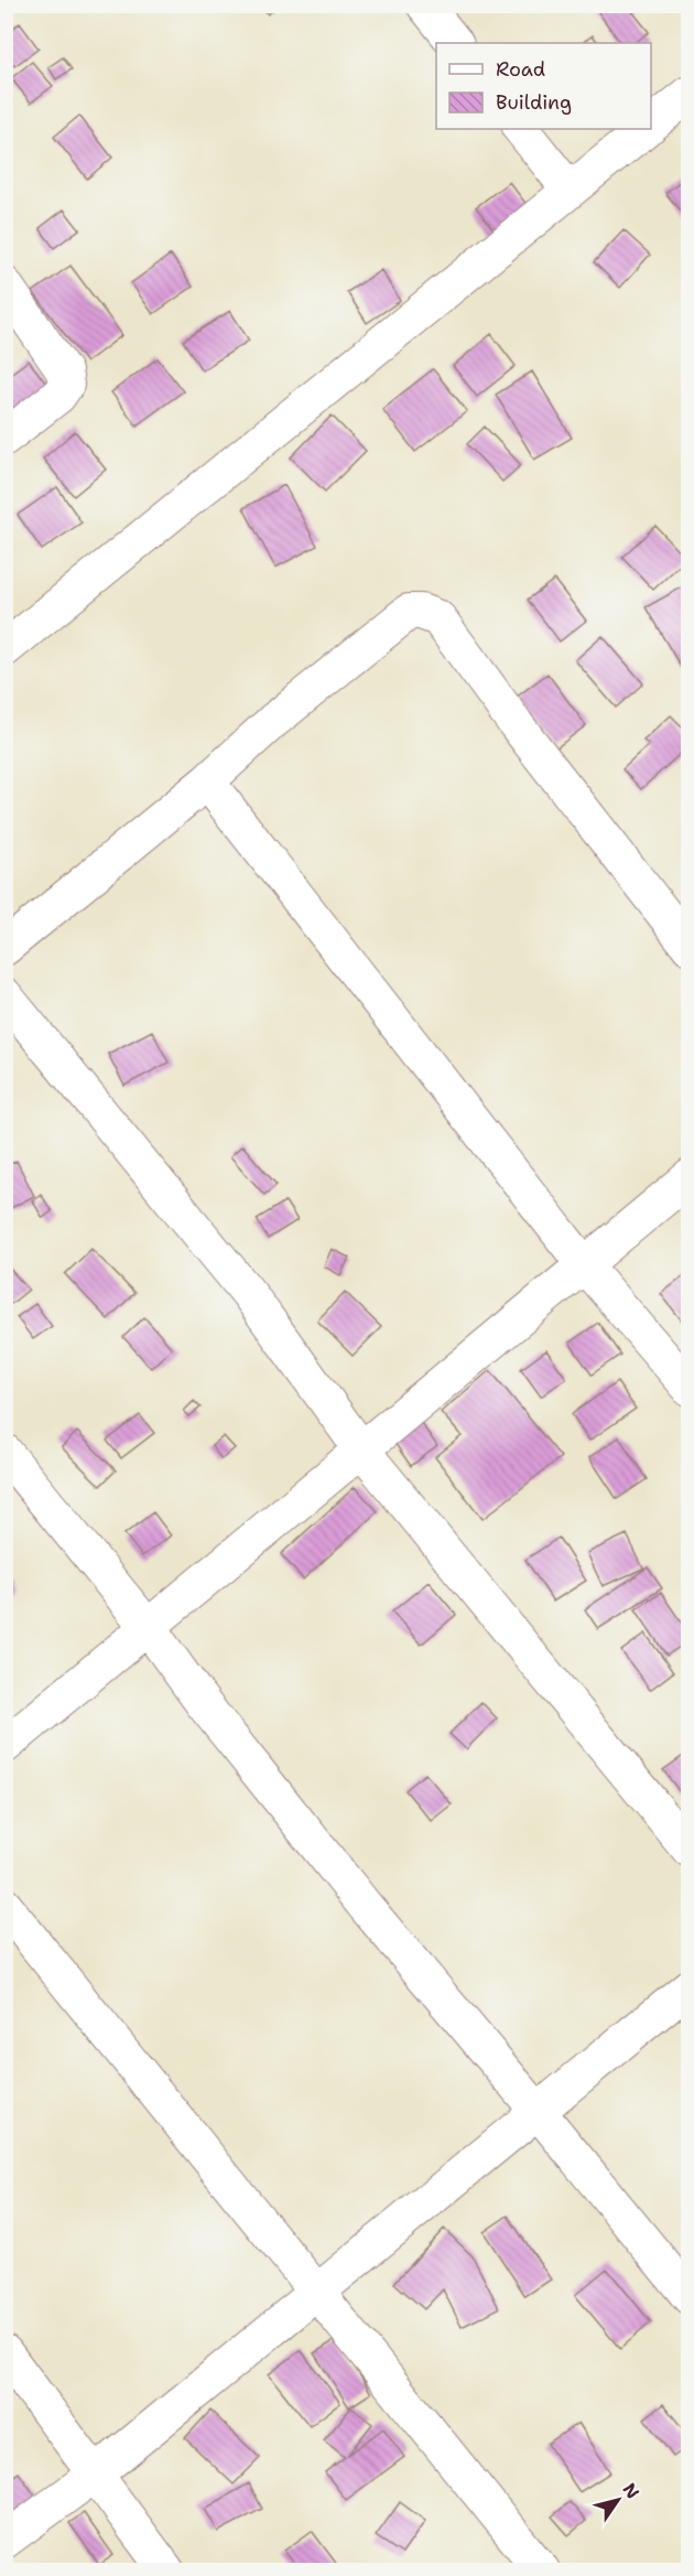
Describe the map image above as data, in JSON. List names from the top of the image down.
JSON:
{
  "legend": ["Road", "Building"],
  "north": "top right"
}
